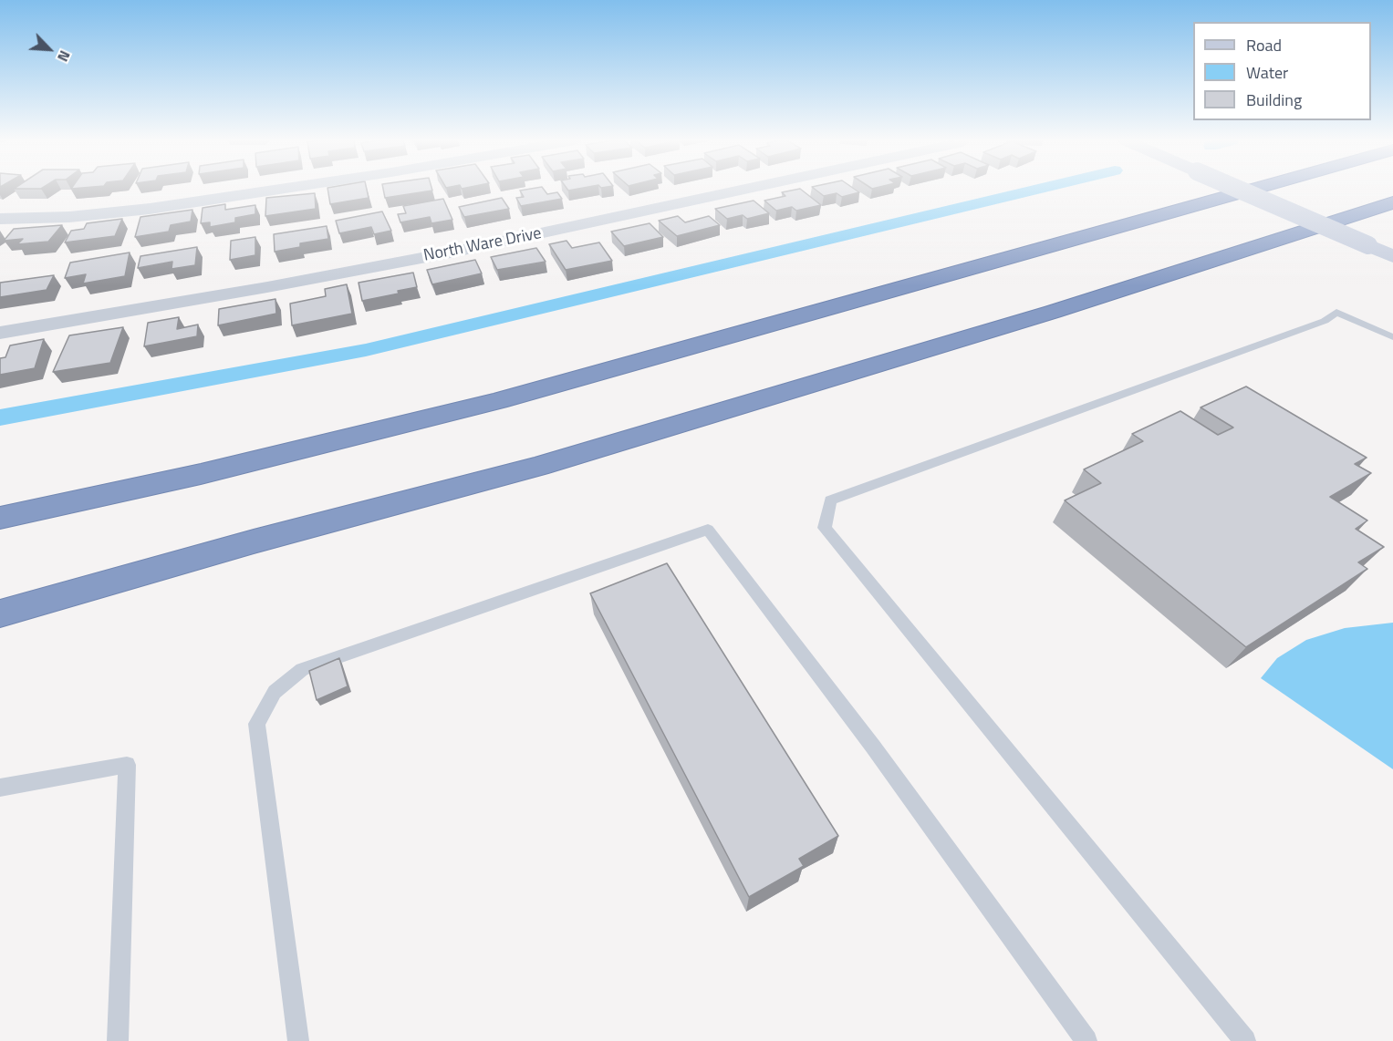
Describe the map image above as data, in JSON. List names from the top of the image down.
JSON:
{
  "streets": {
    "street": ["North Ware Drive"]
  },
  "legend": ["Road", "Water", "Building"],
  "north": "bottom right"
}
